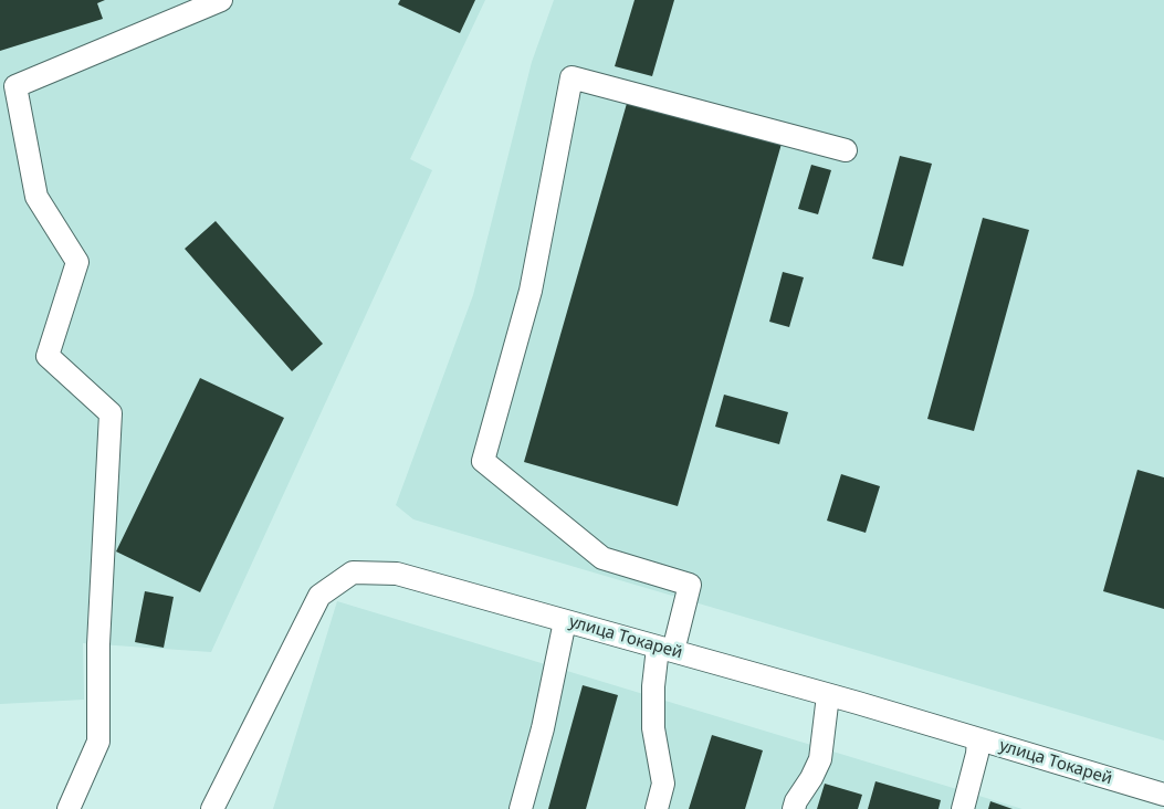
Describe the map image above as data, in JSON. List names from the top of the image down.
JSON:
{
  "streets": {
    "street": ["улица Токарей"]
  }
}
